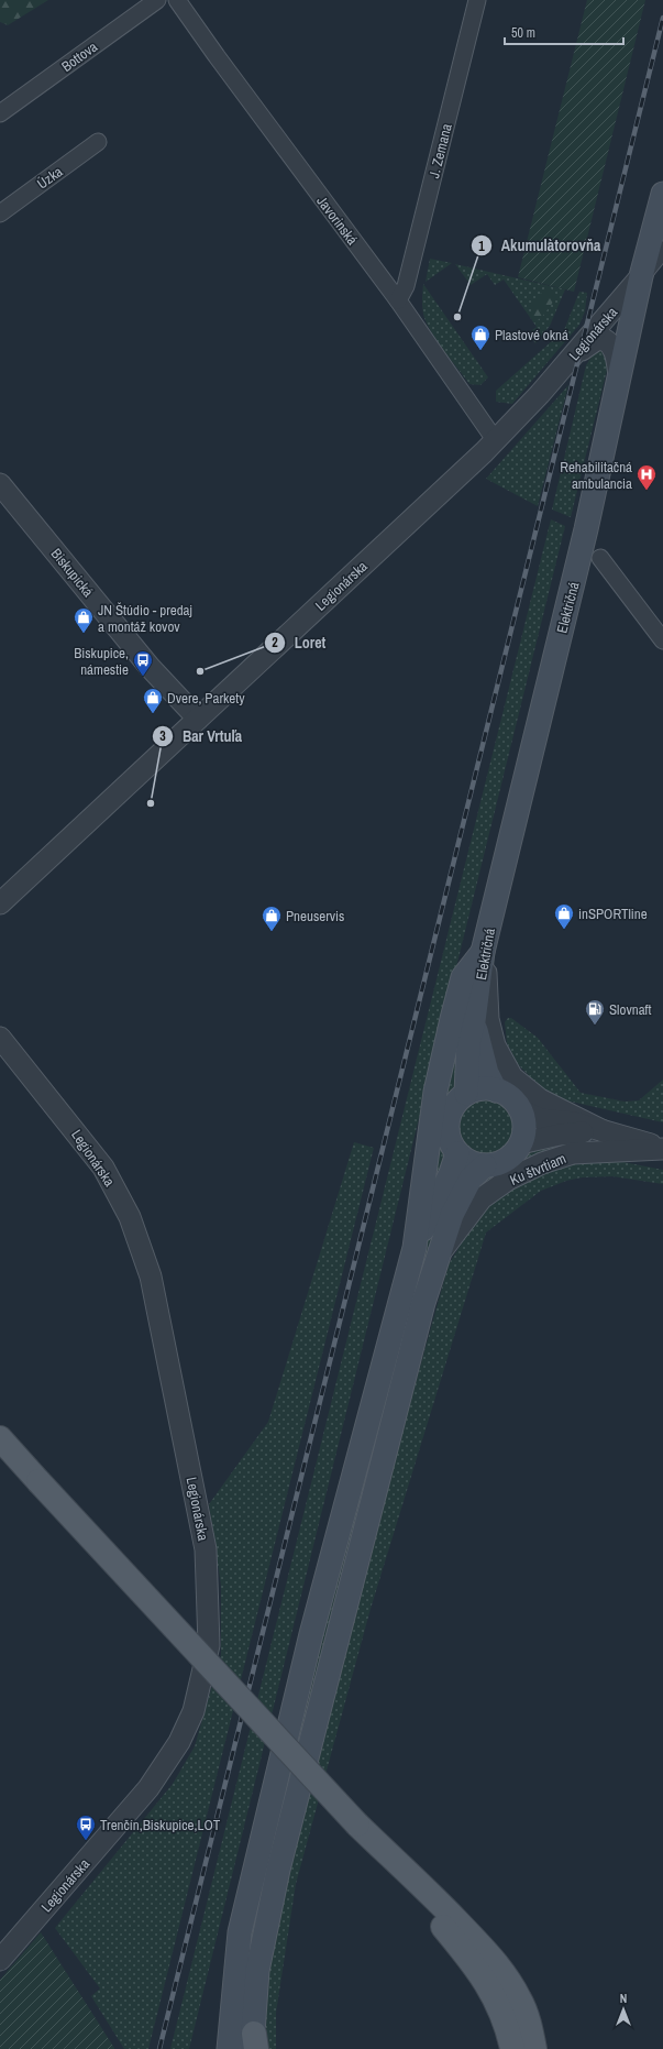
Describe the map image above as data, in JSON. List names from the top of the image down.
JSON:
{
  "streets": {
    "main road": ["Električná"],
    "street": [
      "Bottova",
      "J. Zemana",
      "Úzka",
      "Javorinská",
      "Legionárska",
      "Biskupická",
      "Ku štvrtiam"
    ]
  },
  "crossings": [
    ["J. Zemana", "Javorinská"],
    ["Javorinská", "Legionárska"],
    ["Legionárska", "Biskupická"],
    ["Legionárska", "Električná"],
    ["Električná", "Ku štvrtiam"]
  ],
  "places": {
    "other": ["Akumulàtorovňa", "Loret", "Bar Vrtuľa"],
    "shop": [
      "Plastové okná",
      "JN Štúdio - predaj a montáž kovov",
      "Dvere, Parkety",
      "inSPORTline",
      "Pneuservis"
    ],
    "hospital": ["Rehabilitačná ambulancia"],
    "bus stop": ["Biskupice, námestie", "Trenčín,Biskupice,LOT"],
    "fuel station": ["Slovnaft"]
  },
  "scale_bar": "50 m",
  "north": "top"
}
